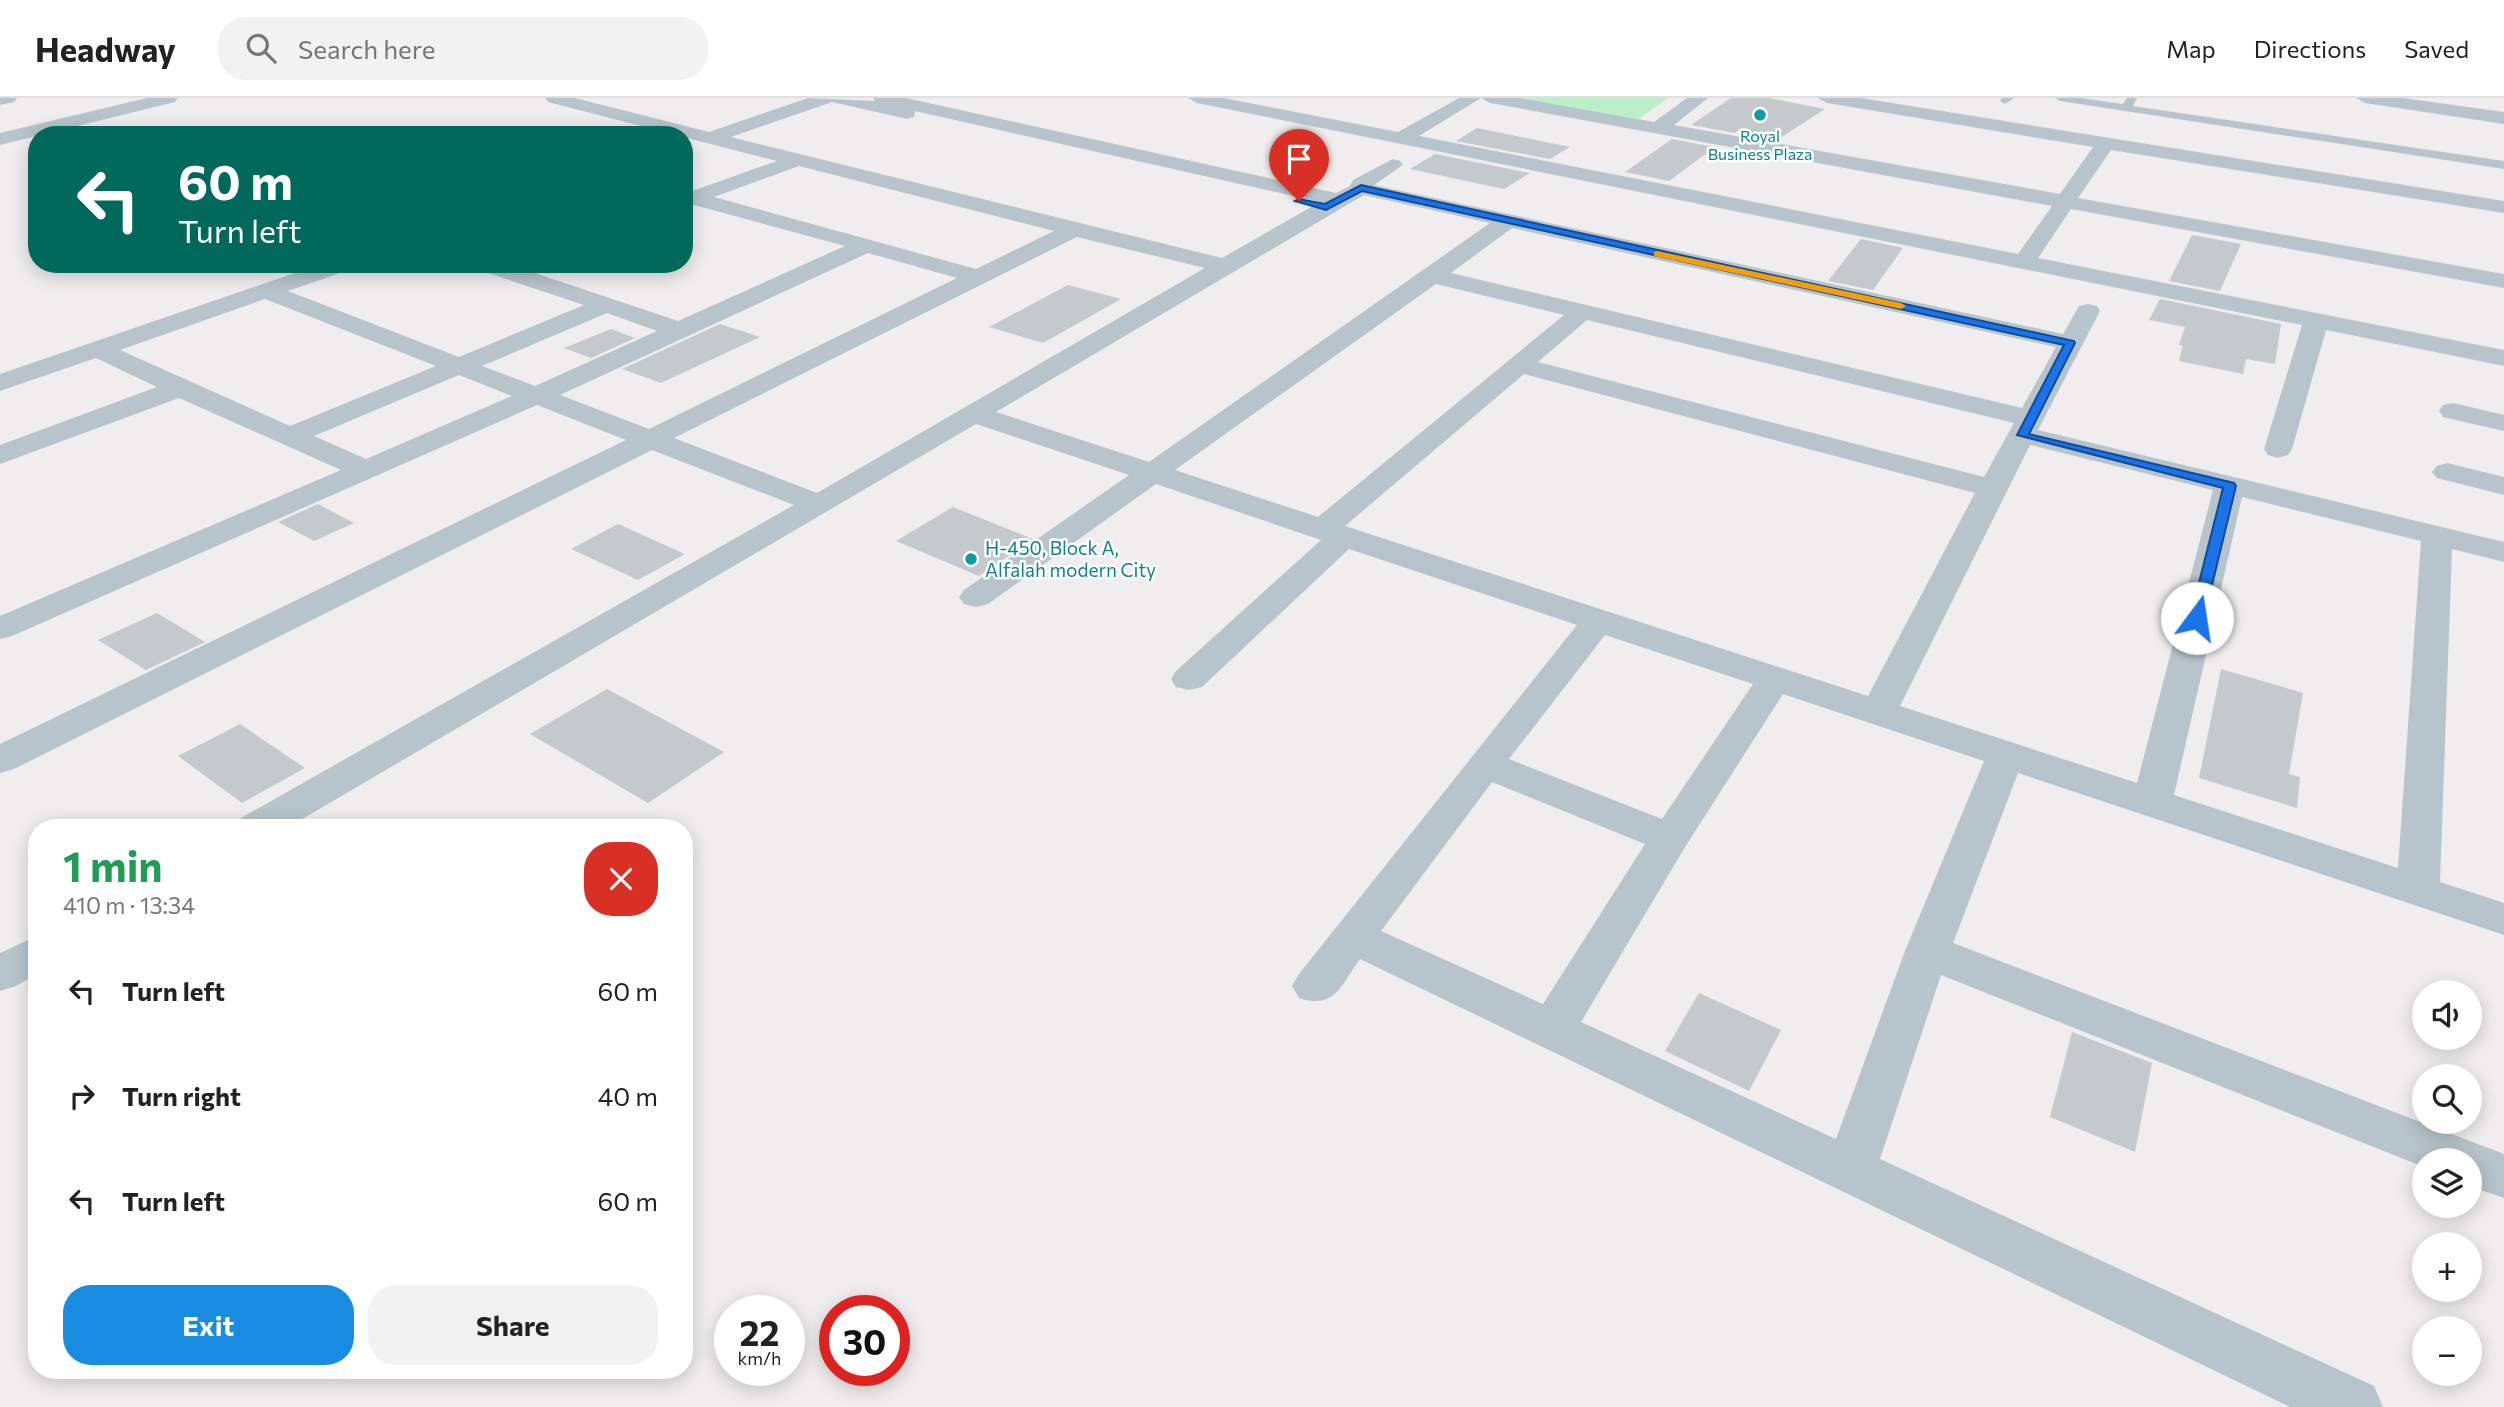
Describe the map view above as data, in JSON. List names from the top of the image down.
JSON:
{
  "places": ["Royal Business Plaza", "H-450, Block A, Alfalah modern City"],
  "page": {
    "header": "Headway",
    "search": "Search here",
    "nav": ["Map", "Directions", "Saved"],
    "turn": ["60 m", "Turn left"],
    "heading": ["1 min", "410 m · 13:34"],
    "list": [
      {
        "name": "Turn left",
        "value": "60 m"
      },
      {
        "name": "Turn right",
        "value": "40 m"
      },
      {
        "name": "Turn left",
        "value": "60 m"
      }
    ],
    "map_buttons": ["+", "−"],
    "buttons": ["Exit", "Share"],
    "speed": "22 km/h",
    "limit": "30"
  }
}
